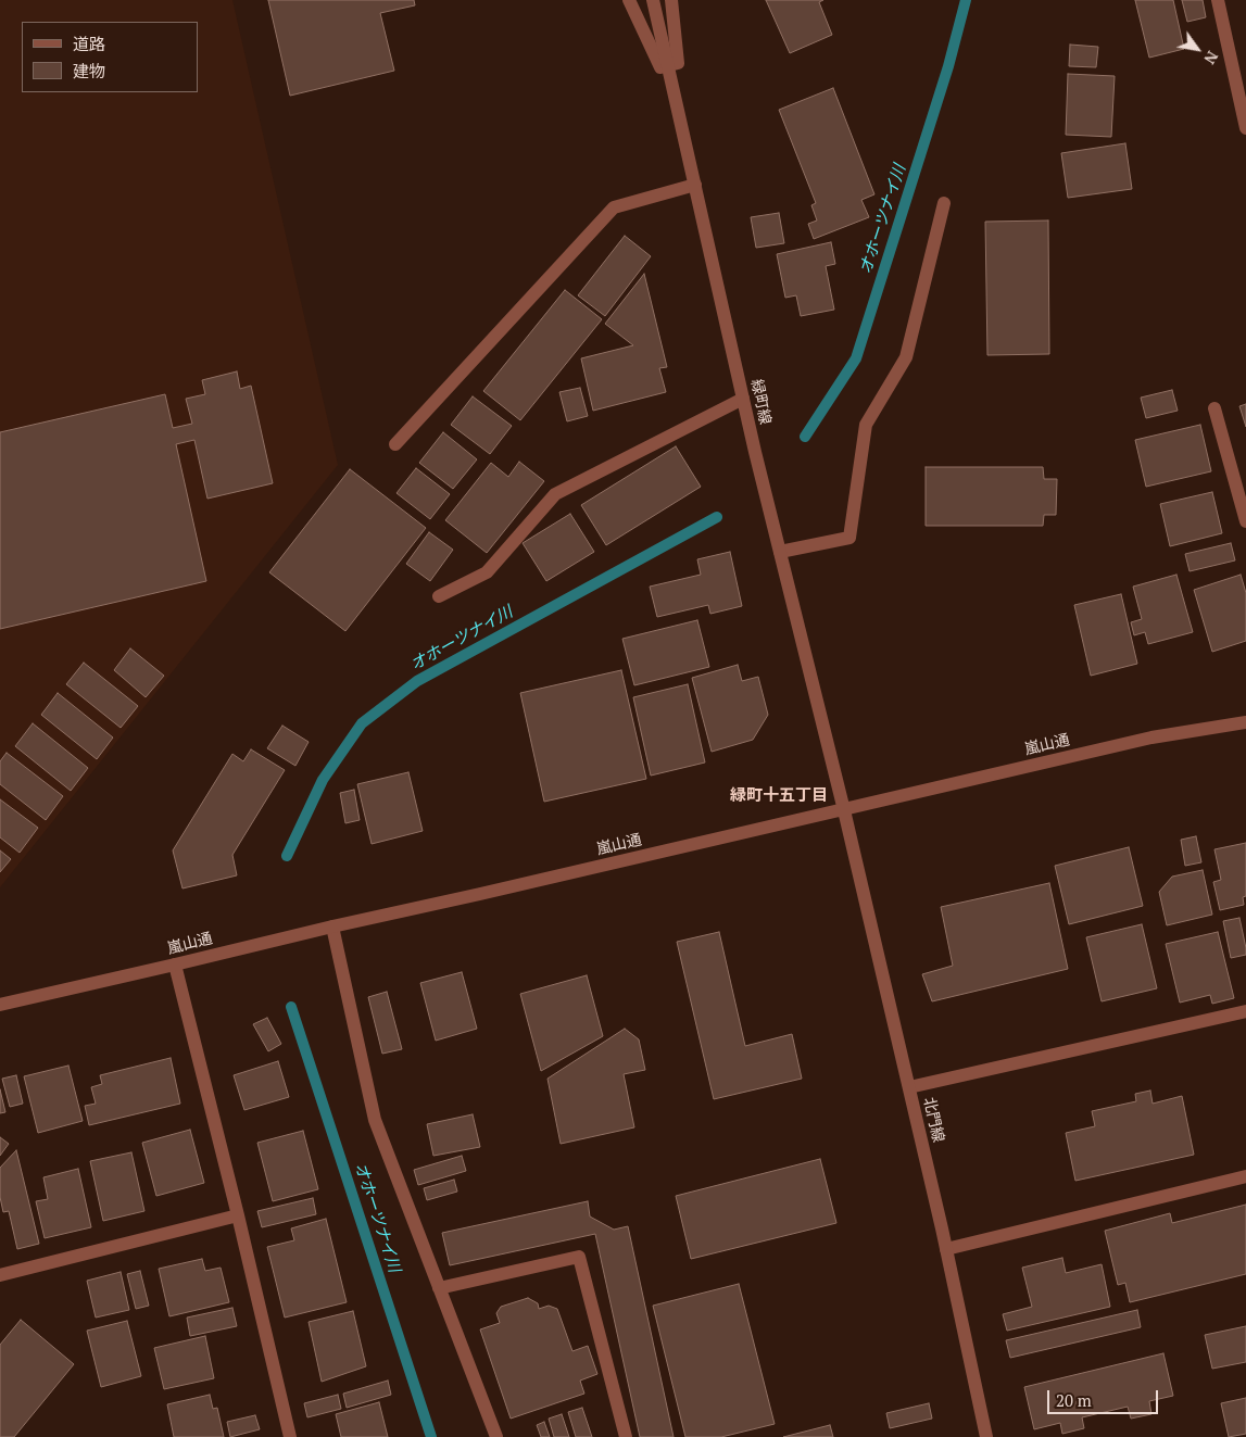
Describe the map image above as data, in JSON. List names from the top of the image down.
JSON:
{
  "streets": {
    "street": ["緑町線", "嵐山通", "北門線"]
  },
  "crossings": [
    ["緑町線", "嵐山通"],
    ["緑町線", "北門線"],
    ["嵐山通", "北門線"]
  ],
  "districts": ["緑町十五丁目"],
  "water": ["オホーツナイ川"],
  "legend": ["道路", "建物"],
  "scale_bar": "20 m",
  "north": "bottom right"
}
